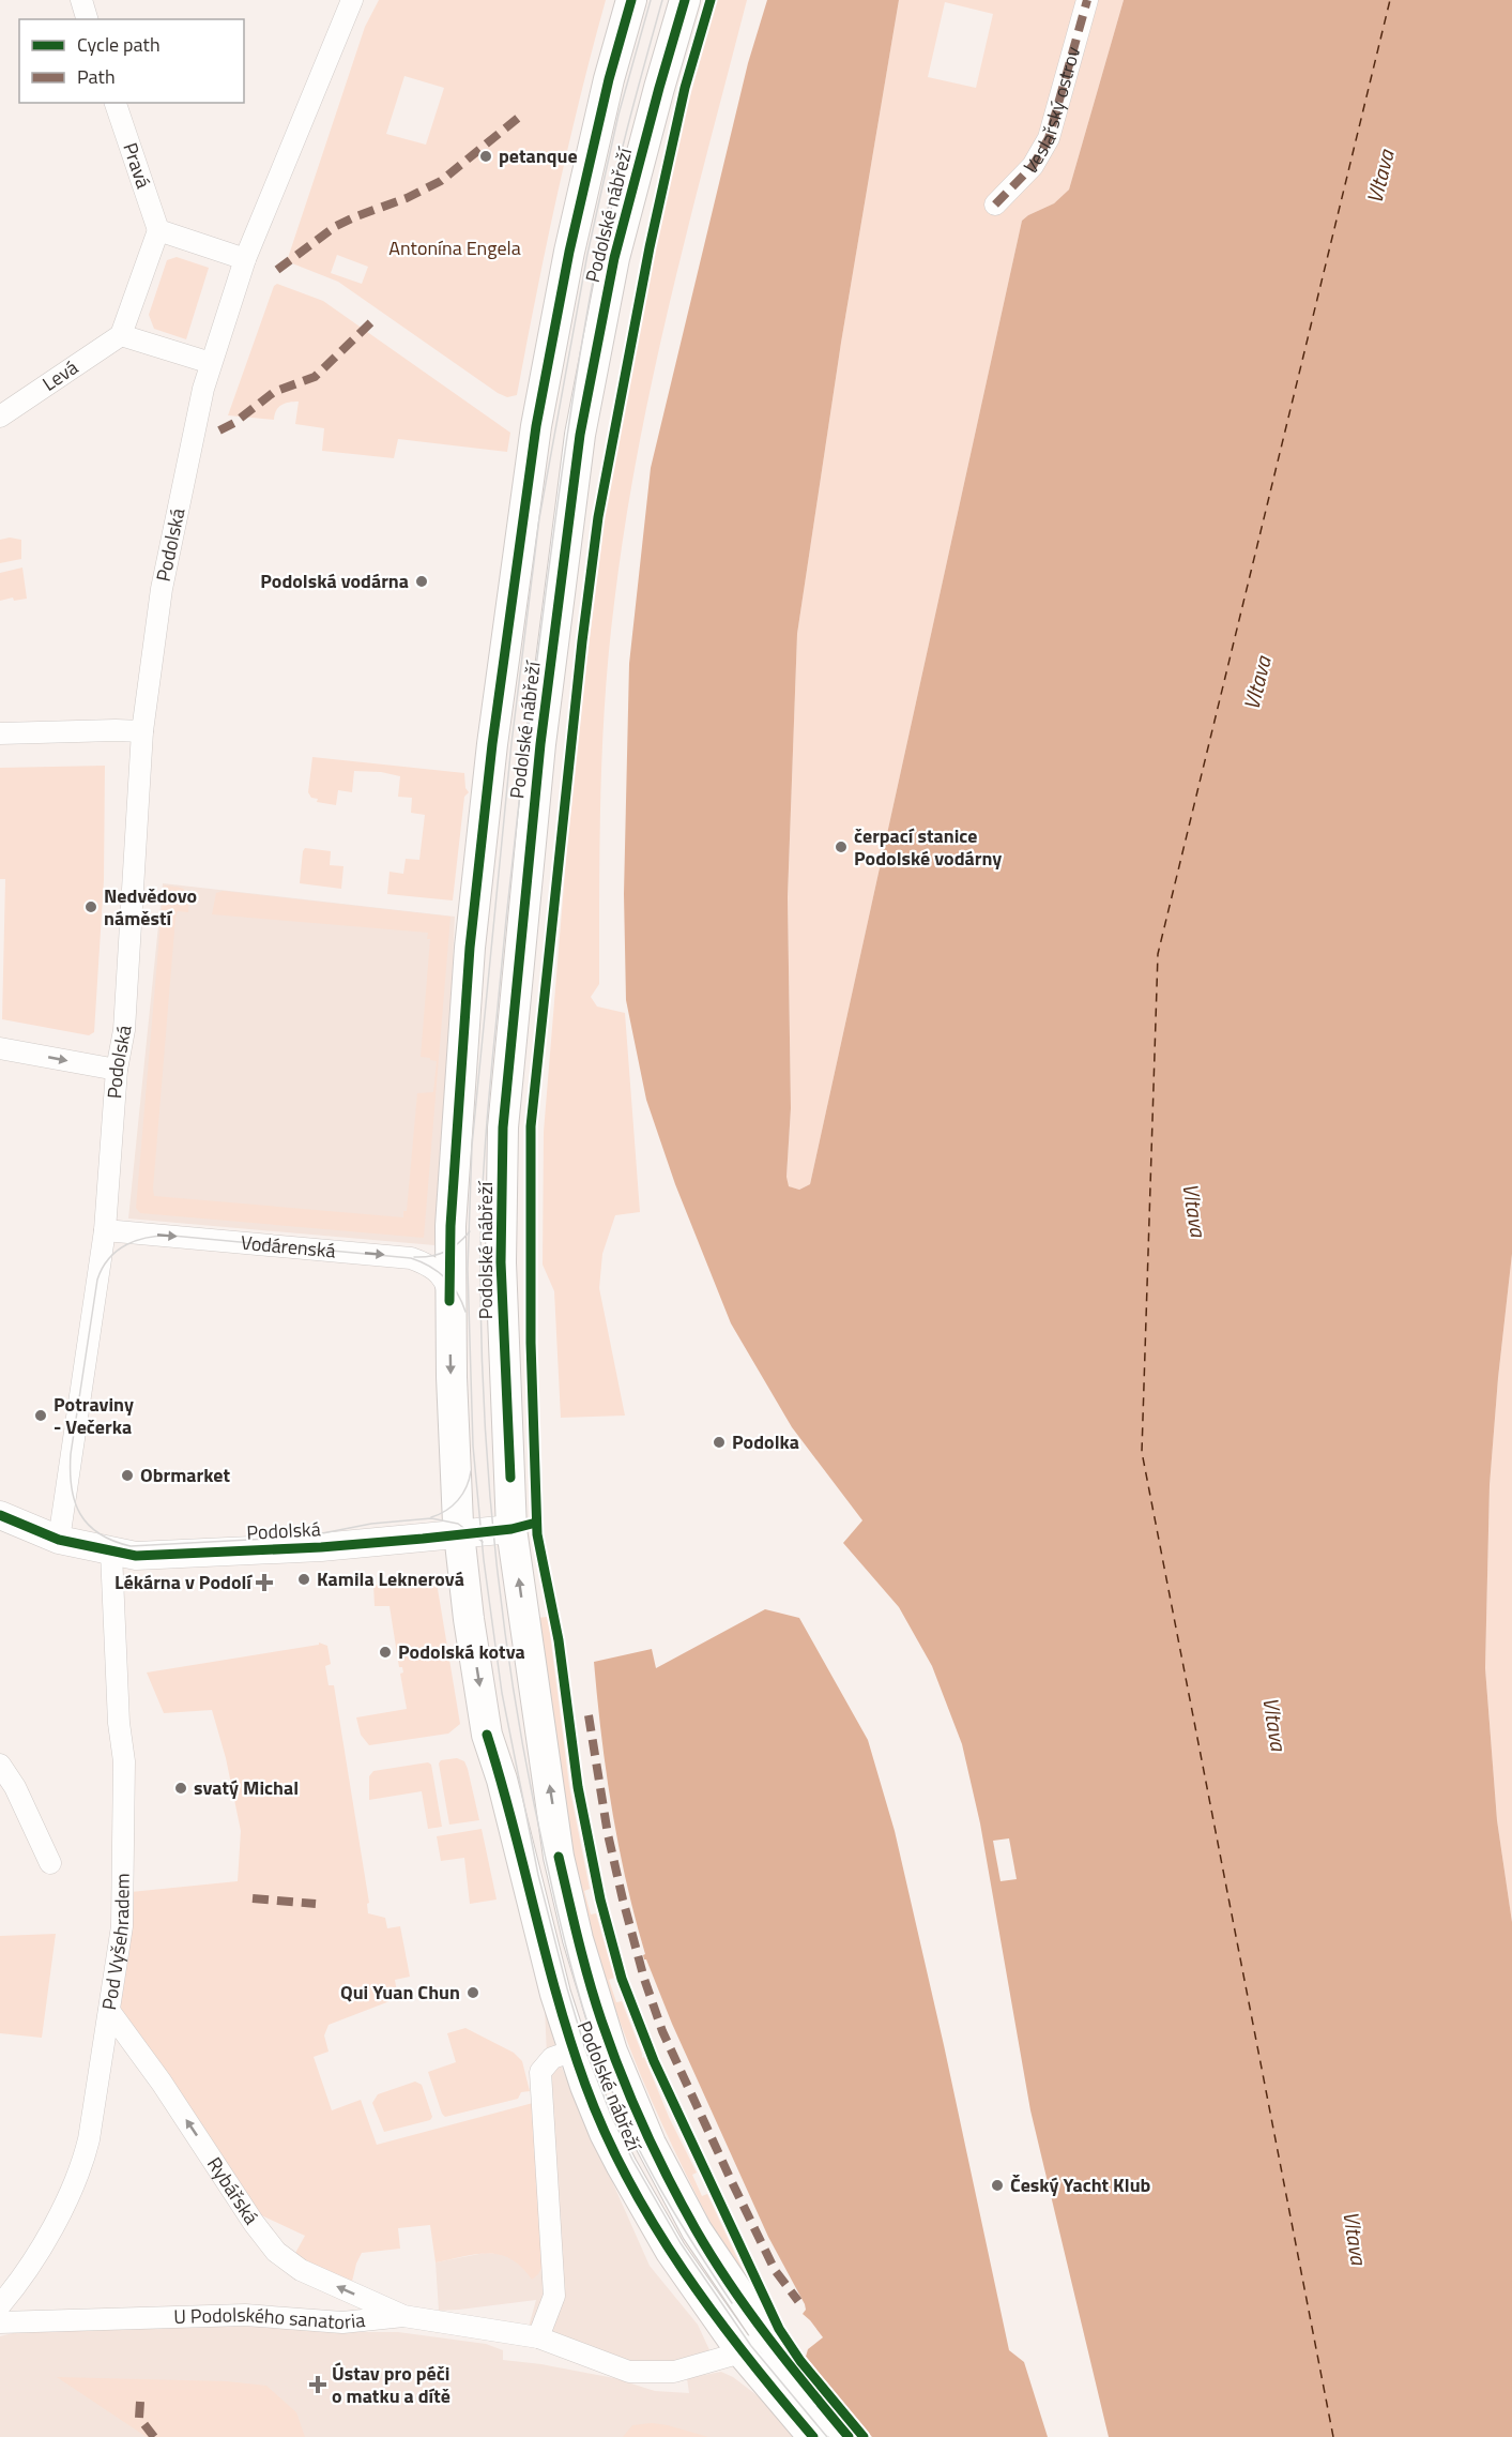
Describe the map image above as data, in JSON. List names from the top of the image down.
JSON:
{
  "streets": {
    "main road": ["Podolské nábřeží"],
    "street": [
      "Veslařský ostrov",
      "Pravá",
      "Levá",
      "Podolská",
      "Vodárenská",
      "Pod Vyšehradem",
      "Rybářská",
      "U Podolského sanatoria"
    ]
  },
  "crossings": [
    ["Podolské nábřeží", "Podolská"],
    ["Podolské nábřeží", "Vodárenská"],
    ["Podolské nábřeží", "U Podolského sanatoria"],
    ["Podolská", "Vodárenská"],
    ["Podolská", "Pod Vyšehradem"],
    ["Pod Vyšehradem", "Rybářská"],
    ["Rybářská", "U Podolského sanatoria"]
  ],
  "one_way": ["Vodárenská", "Rybářská"],
  "water": ["Vltava"],
  "parks": ["Antonína Engela"],
  "places": {
    "other": [
      "petanque",
      "Podolská vodárna",
      "čerpací stanice Podolské vodárny",
      "Nedvědovo náměstí",
      "Potraviny - Večerka",
      "Podolka",
      "Obrmarket",
      "Kamila Leknerová",
      "Podolská kotva",
      "svatý Michal",
      "Qui Yuan Chun",
      "Český Yacht Klub"
    ],
    "health": ["Lékárna v Podolí", "Ústav pro péči o matku a dítě"]
  },
  "legend": ["Cycle path", "Path"]
}
